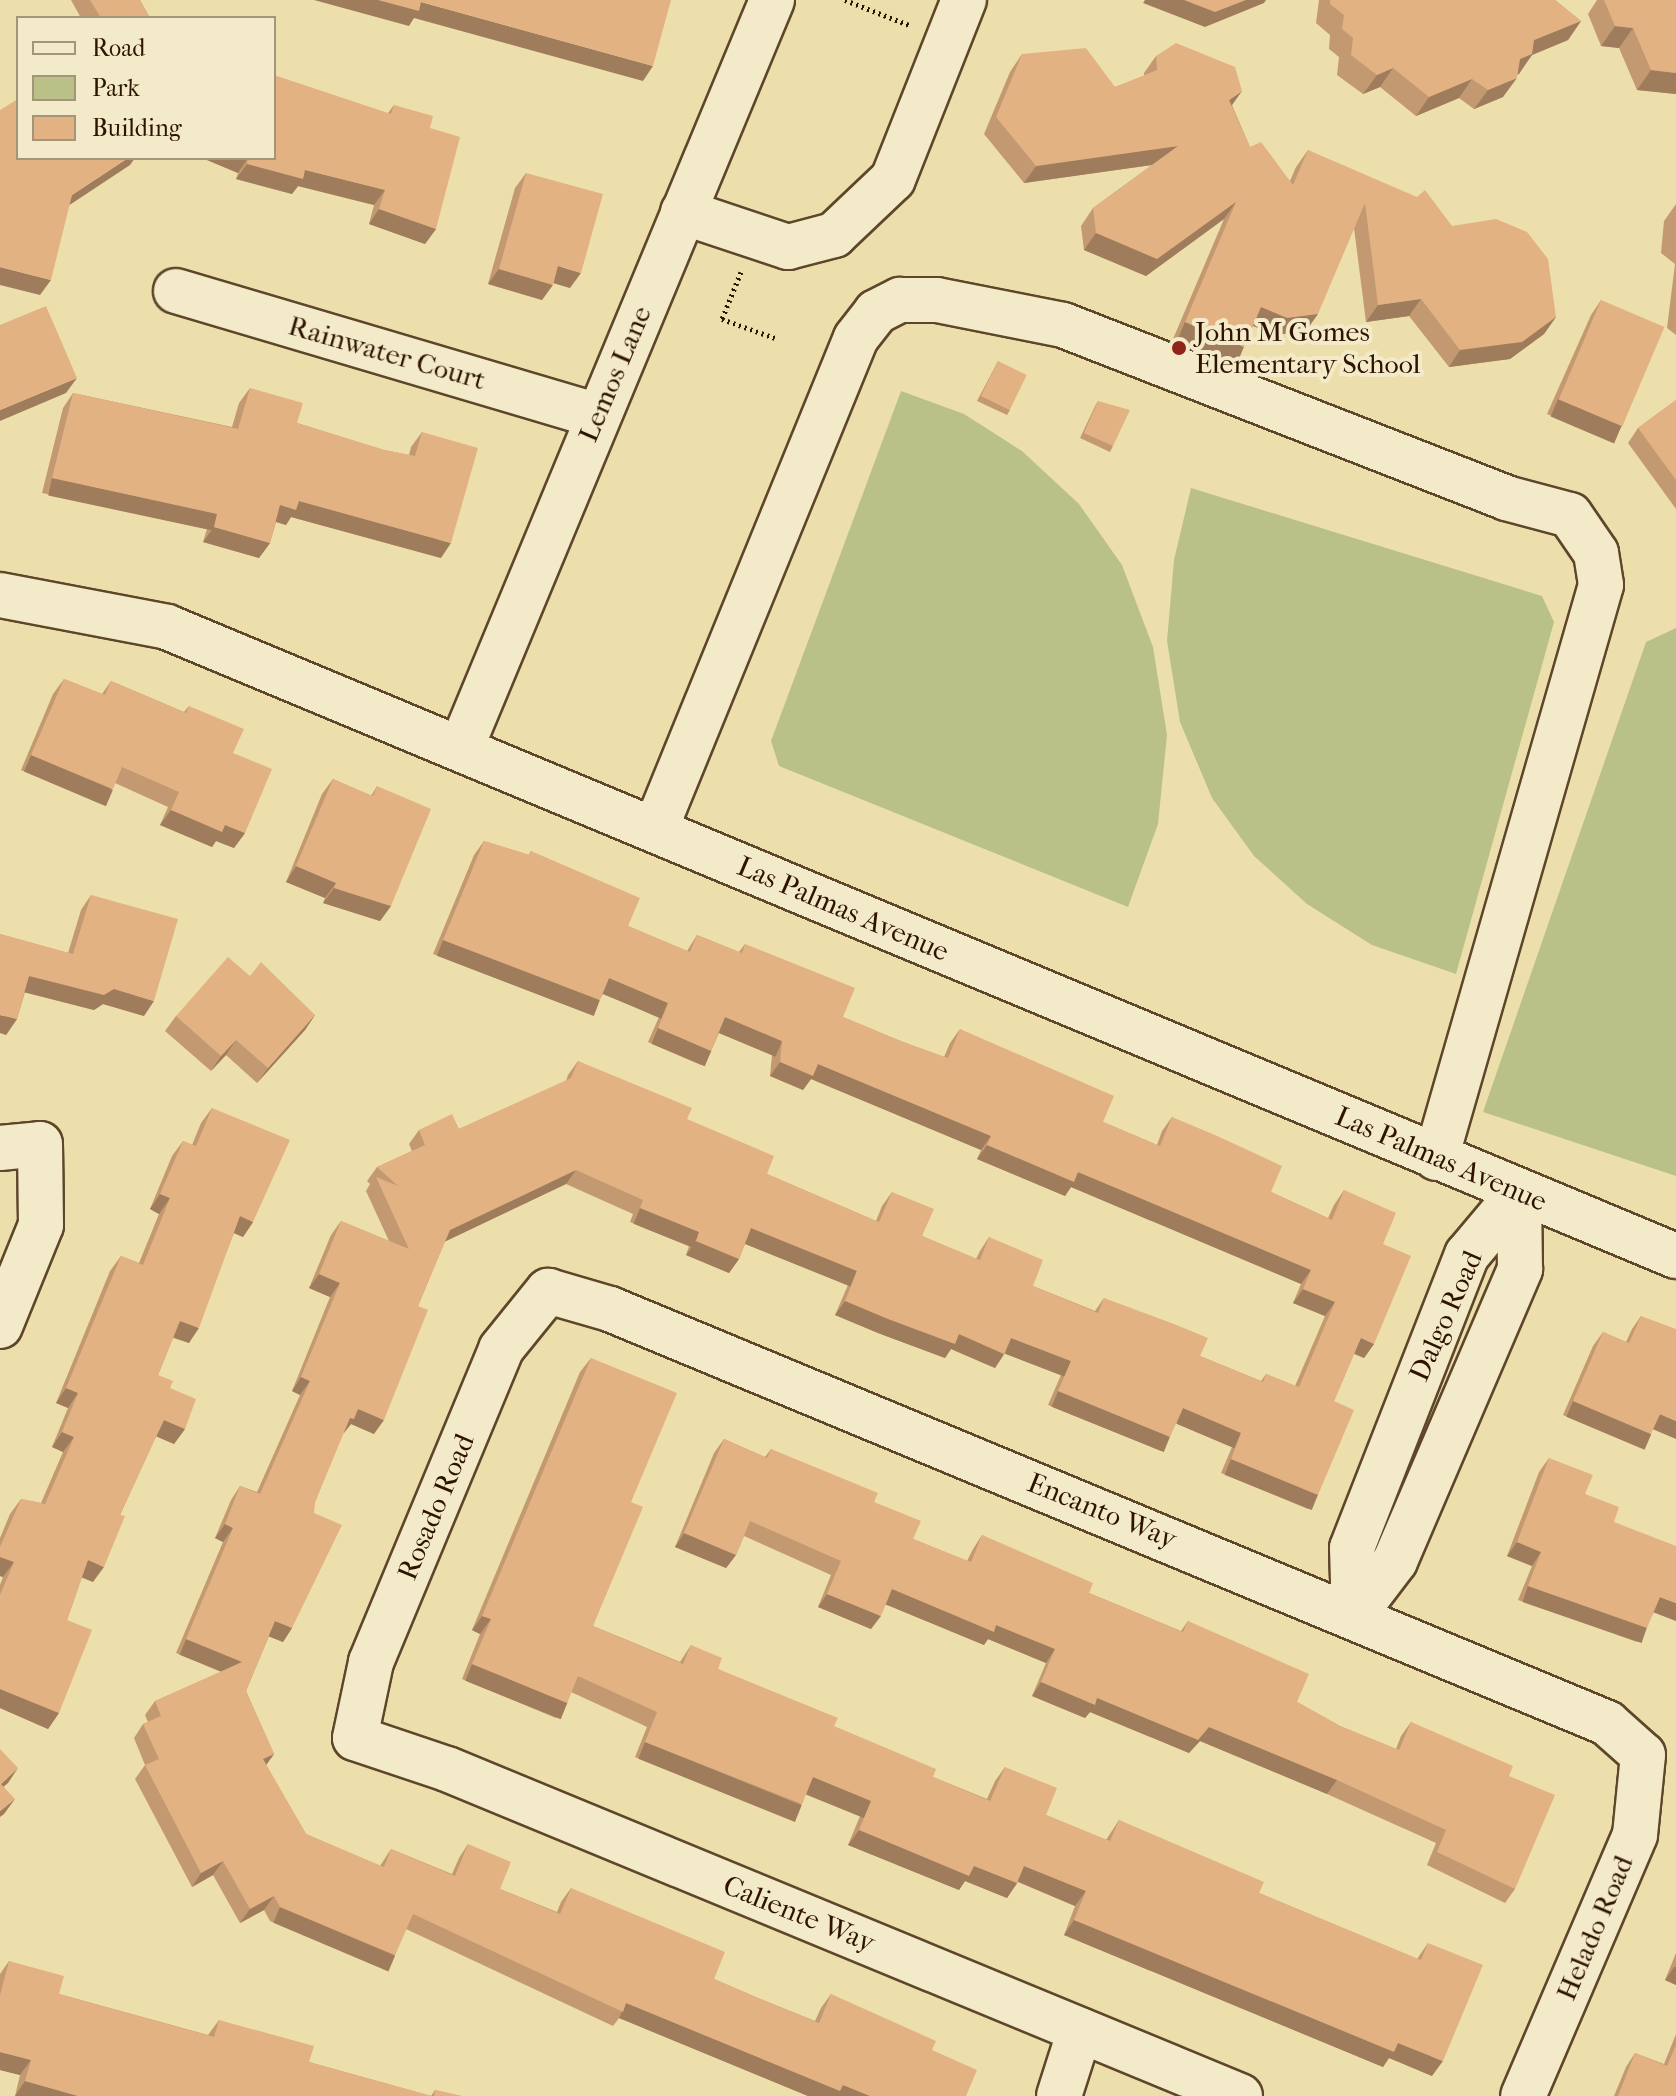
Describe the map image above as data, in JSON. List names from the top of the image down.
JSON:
{
  "streets": {
    "street": [
      "Rainwater Court",
      "Lemos Lane",
      "Las Palmas Avenue",
      "Dalgo Road",
      "Rosado Road",
      "Encanto Way",
      "Caliente Way",
      "Helado Road"
    ]
  },
  "crossings": [
    ["Rainwater Court", "Lemos Lane"],
    ["Lemos Lane", "Las Palmas Avenue"],
    ["Las Palmas Avenue", "Dalgo Road"],
    ["Dalgo Road", "Encanto Way"],
    ["Rosado Road", "Encanto Way"],
    ["Rosado Road", "Caliente Way"],
    ["Encanto Way", "Helado Road"]
  ],
  "places": ["John M Gomes Elementary School"],
  "legend": ["Road", "Park", "Building"]
}
